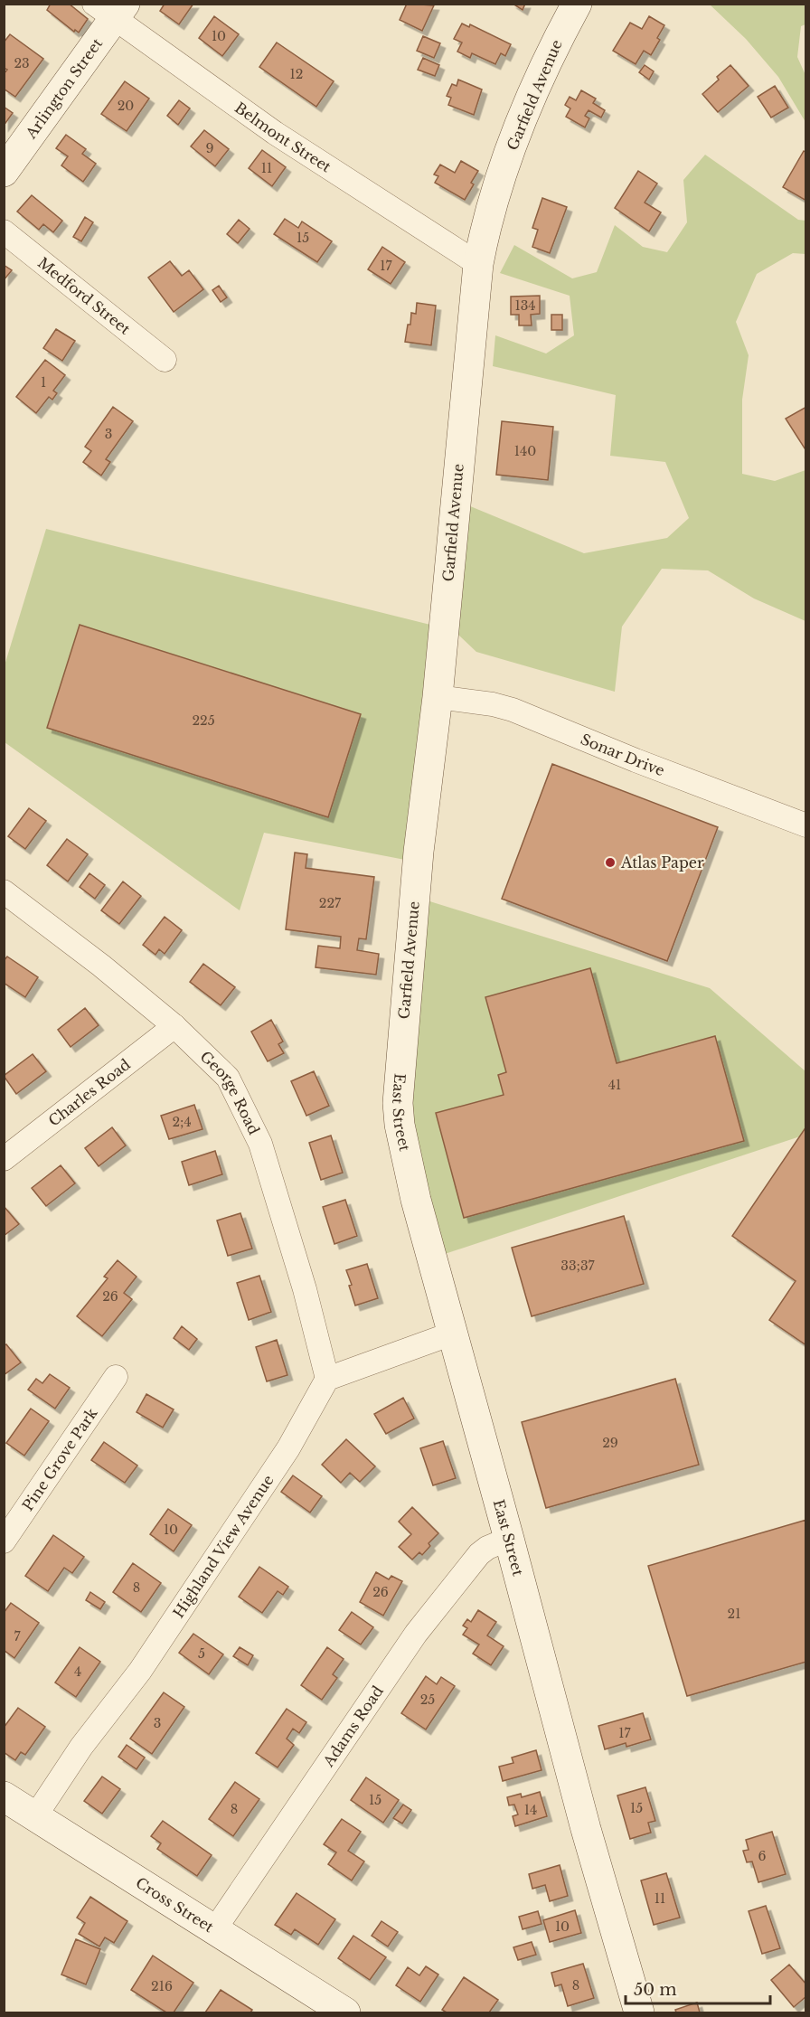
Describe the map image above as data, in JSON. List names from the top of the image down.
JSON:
{
  "streets": {
    "street": [
      "Arlington Street",
      "Garfield Avenue",
      "Belmont Street",
      "Medford Street",
      "Sonar Drive",
      "Charles Road",
      "George Road",
      "East Street",
      "Pine Grove Park",
      "Highland View Avenue",
      "Adams Road",
      "Cross Street"
    ]
  },
  "crossings": [
    ["Arlington Street", "Belmont Street"],
    ["Garfield Avenue", "Belmont Street"],
    ["Garfield Avenue", "Sonar Drive"],
    ["Garfield Avenue", "East Street"],
    ["Charles Road", "George Road"],
    ["George Road", "Highland View Avenue"],
    ["East Street", "Adams Road"],
    ["Highland View Avenue", "Cross Street"],
    ["Adams Road", "Cross Street"]
  ],
  "places": ["Atlas Paper"],
  "house_numbers": [
    "10",
    "23",
    "12",
    "20",
    "9",
    "11",
    "15",
    "17",
    "134",
    "1",
    "3",
    "140",
    "225",
    "227",
    "41",
    "2;4",
    "33;37",
    "26",
    "29",
    "10",
    "8",
    "26",
    "21",
    "7",
    "5",
    "4",
    "25",
    "3",
    "17",
    "15",
    "15",
    "8",
    "14",
    "6",
    "11",
    "10",
    "8",
    "216"
  ],
  "scale_bar": "50 m"
}
